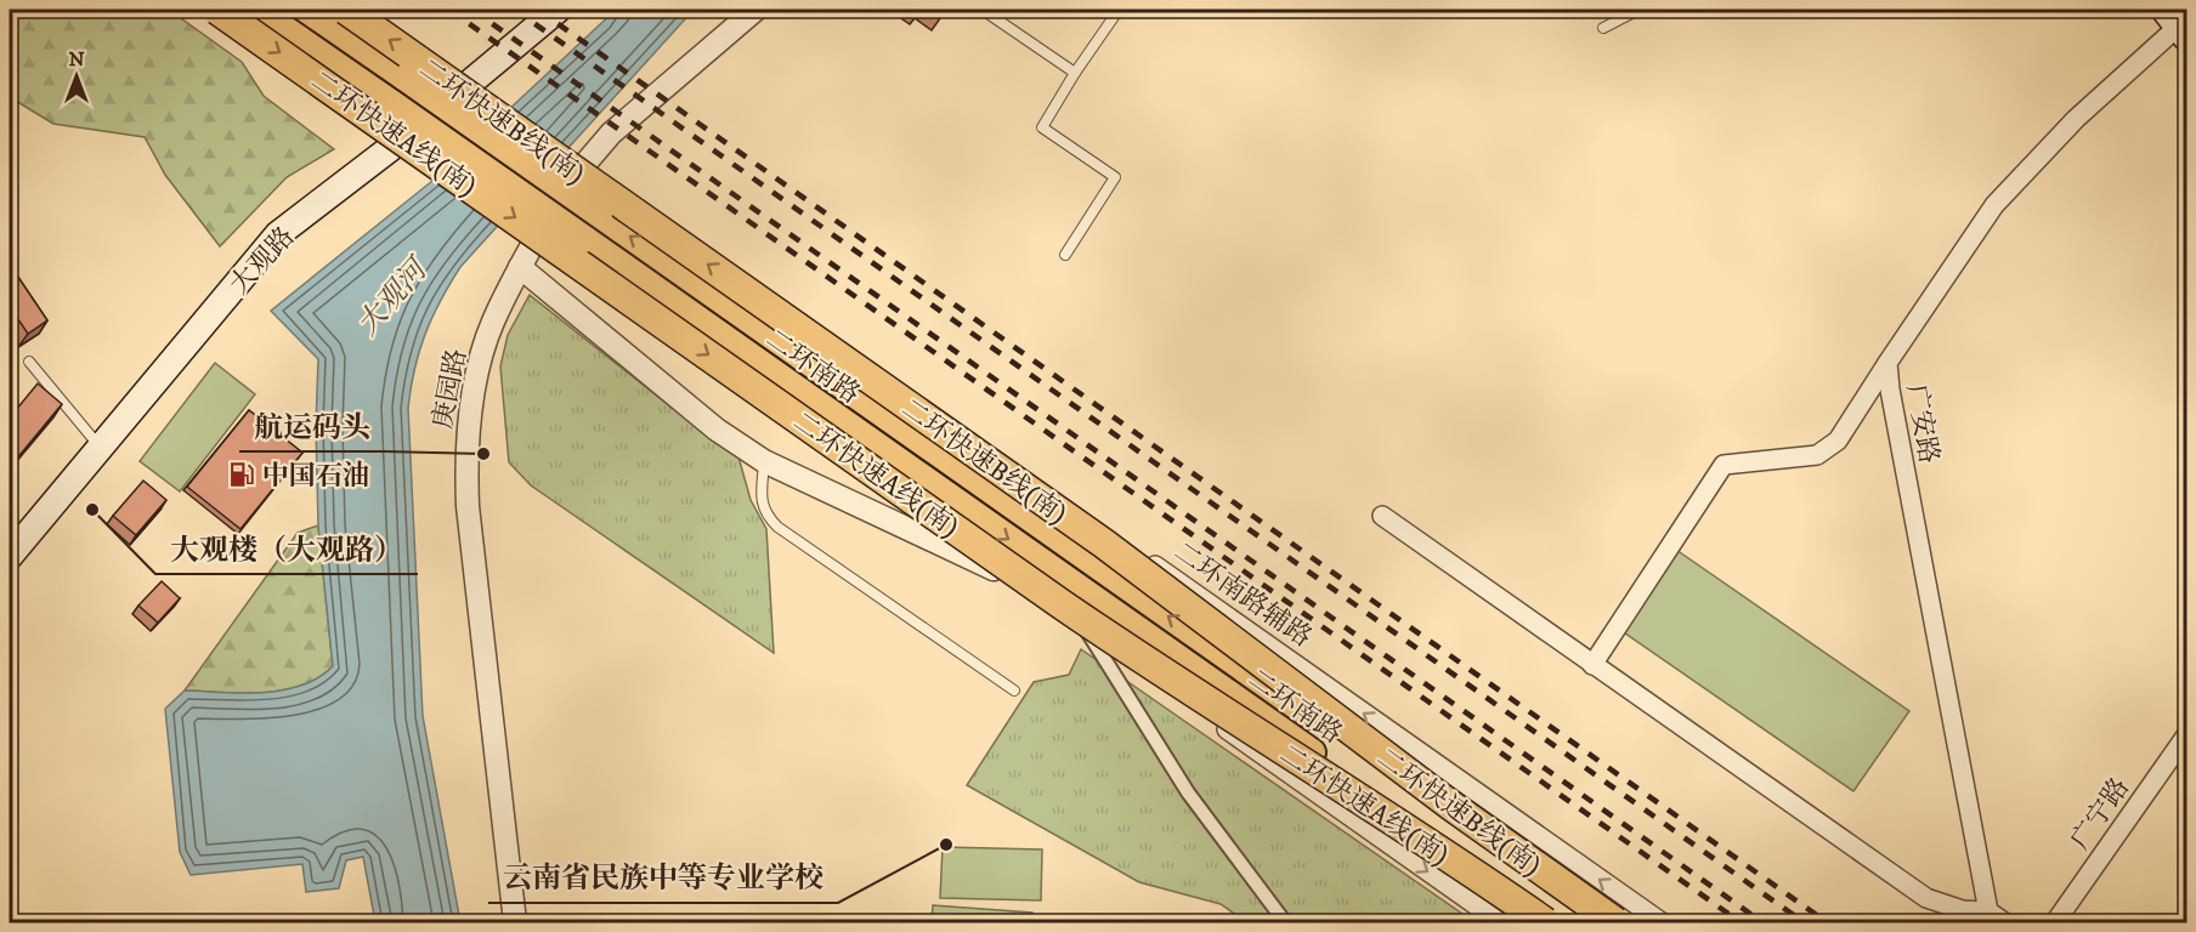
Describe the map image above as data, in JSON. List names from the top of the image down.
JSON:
{
  "streets": {
    "highway": ["二环快速B线(南)", "二环快速A线(南)"],
    "main road": ["大观路", "二环南路"],
    "street": [
      "庚园路",
      "广安路",
      "二环南路辅路",
      "广宁路"
    ]
  },
  "crossings": [
    ["二环南路", "二环南路辅路"]
  ],
  "one_way": ["二环快速B线(南)", "二环快速A线(南)"],
  "water": ["大观河"],
  "places": {
    "other": ["航运码头", "大观楼（大观路）", "云南省民族中等专业学校"],
    "fuel station": ["中国石油"]
  },
  "north": "top"
}
